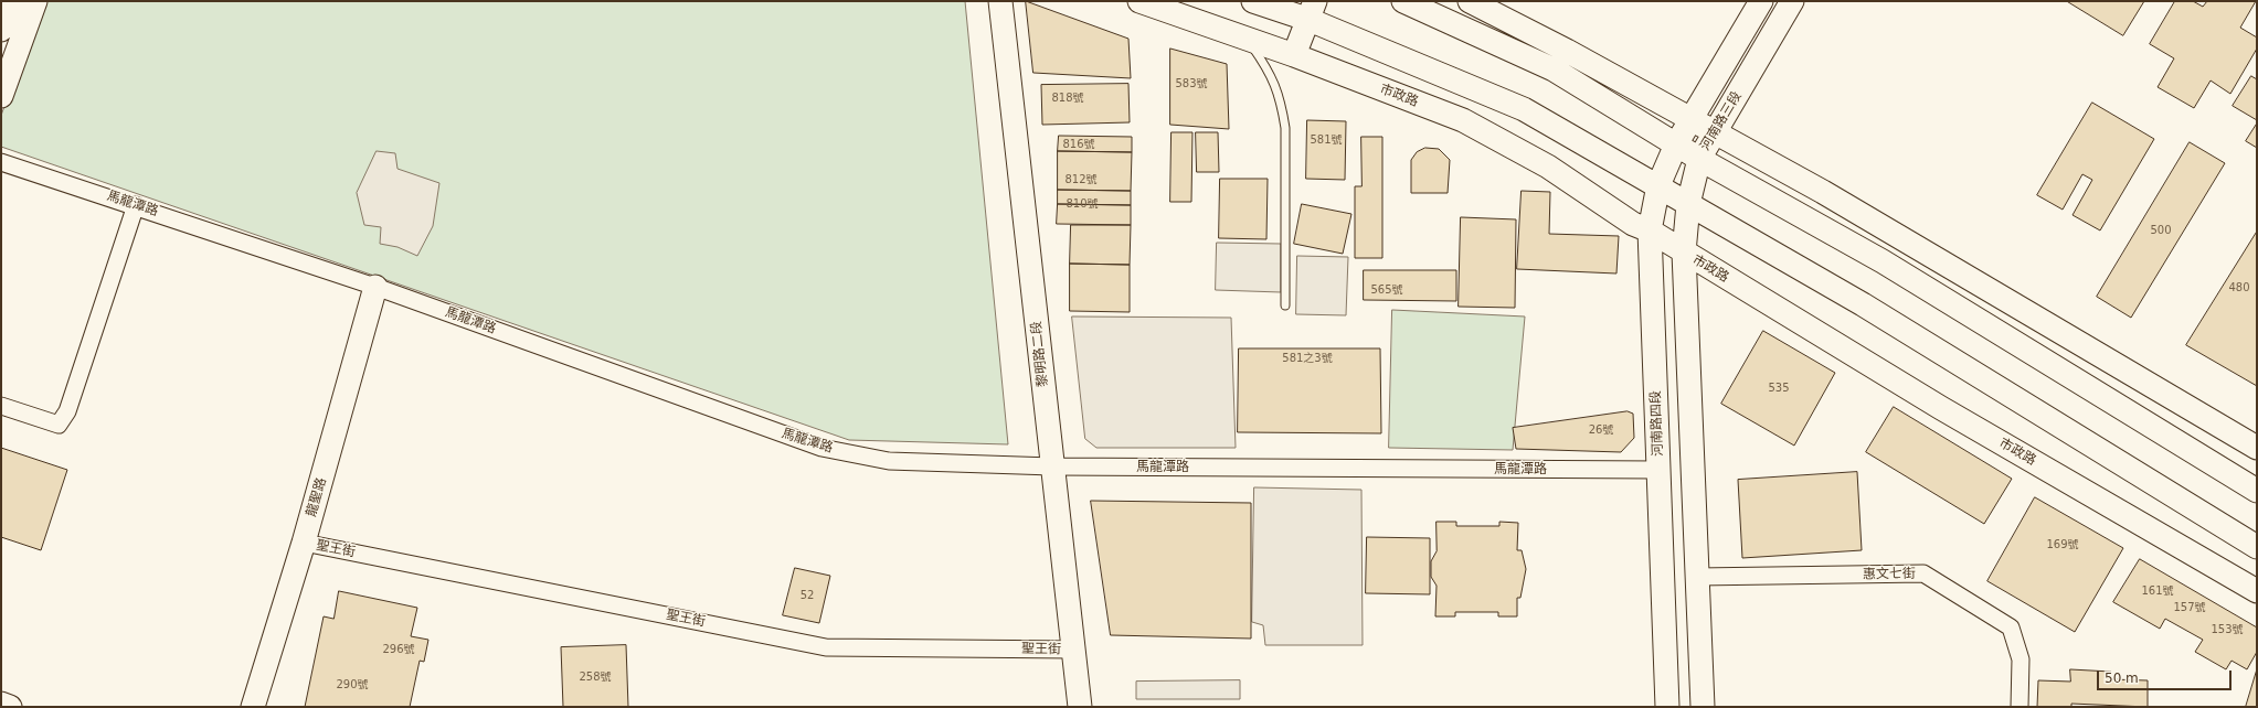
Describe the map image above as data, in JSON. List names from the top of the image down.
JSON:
{
  "streets": {
    "street": [
      "市政路",
      "河南路三段",
      "馬龍潭路",
      "黎明路二段",
      "河南路四段",
      "龍聖路",
      "聖王街",
      "惠文七街"
    ]
  },
  "crossings": [
    ["市政路", "河南路三段"],
    ["市政路", "河南路四段"],
    ["河南路三段", "河南路四段"],
    ["馬龍潭路", "黎明路二段"],
    ["馬龍潭路", "河南路四段"],
    ["馬龍潭路", "龍聖路"],
    ["黎明路二段", "聖王街"],
    ["龍聖路", "聖王街"]
  ],
  "house_numbers": [
    "583號",
    "818號",
    "581號",
    "816號",
    "812號",
    "810號",
    "500",
    "480",
    "565號",
    "581之3號",
    "535",
    "26號",
    "169號",
    "161號",
    "52",
    "157號",
    "153號",
    "296號",
    "258號",
    "290號"
  ],
  "scale_bar": "50 m"
}
